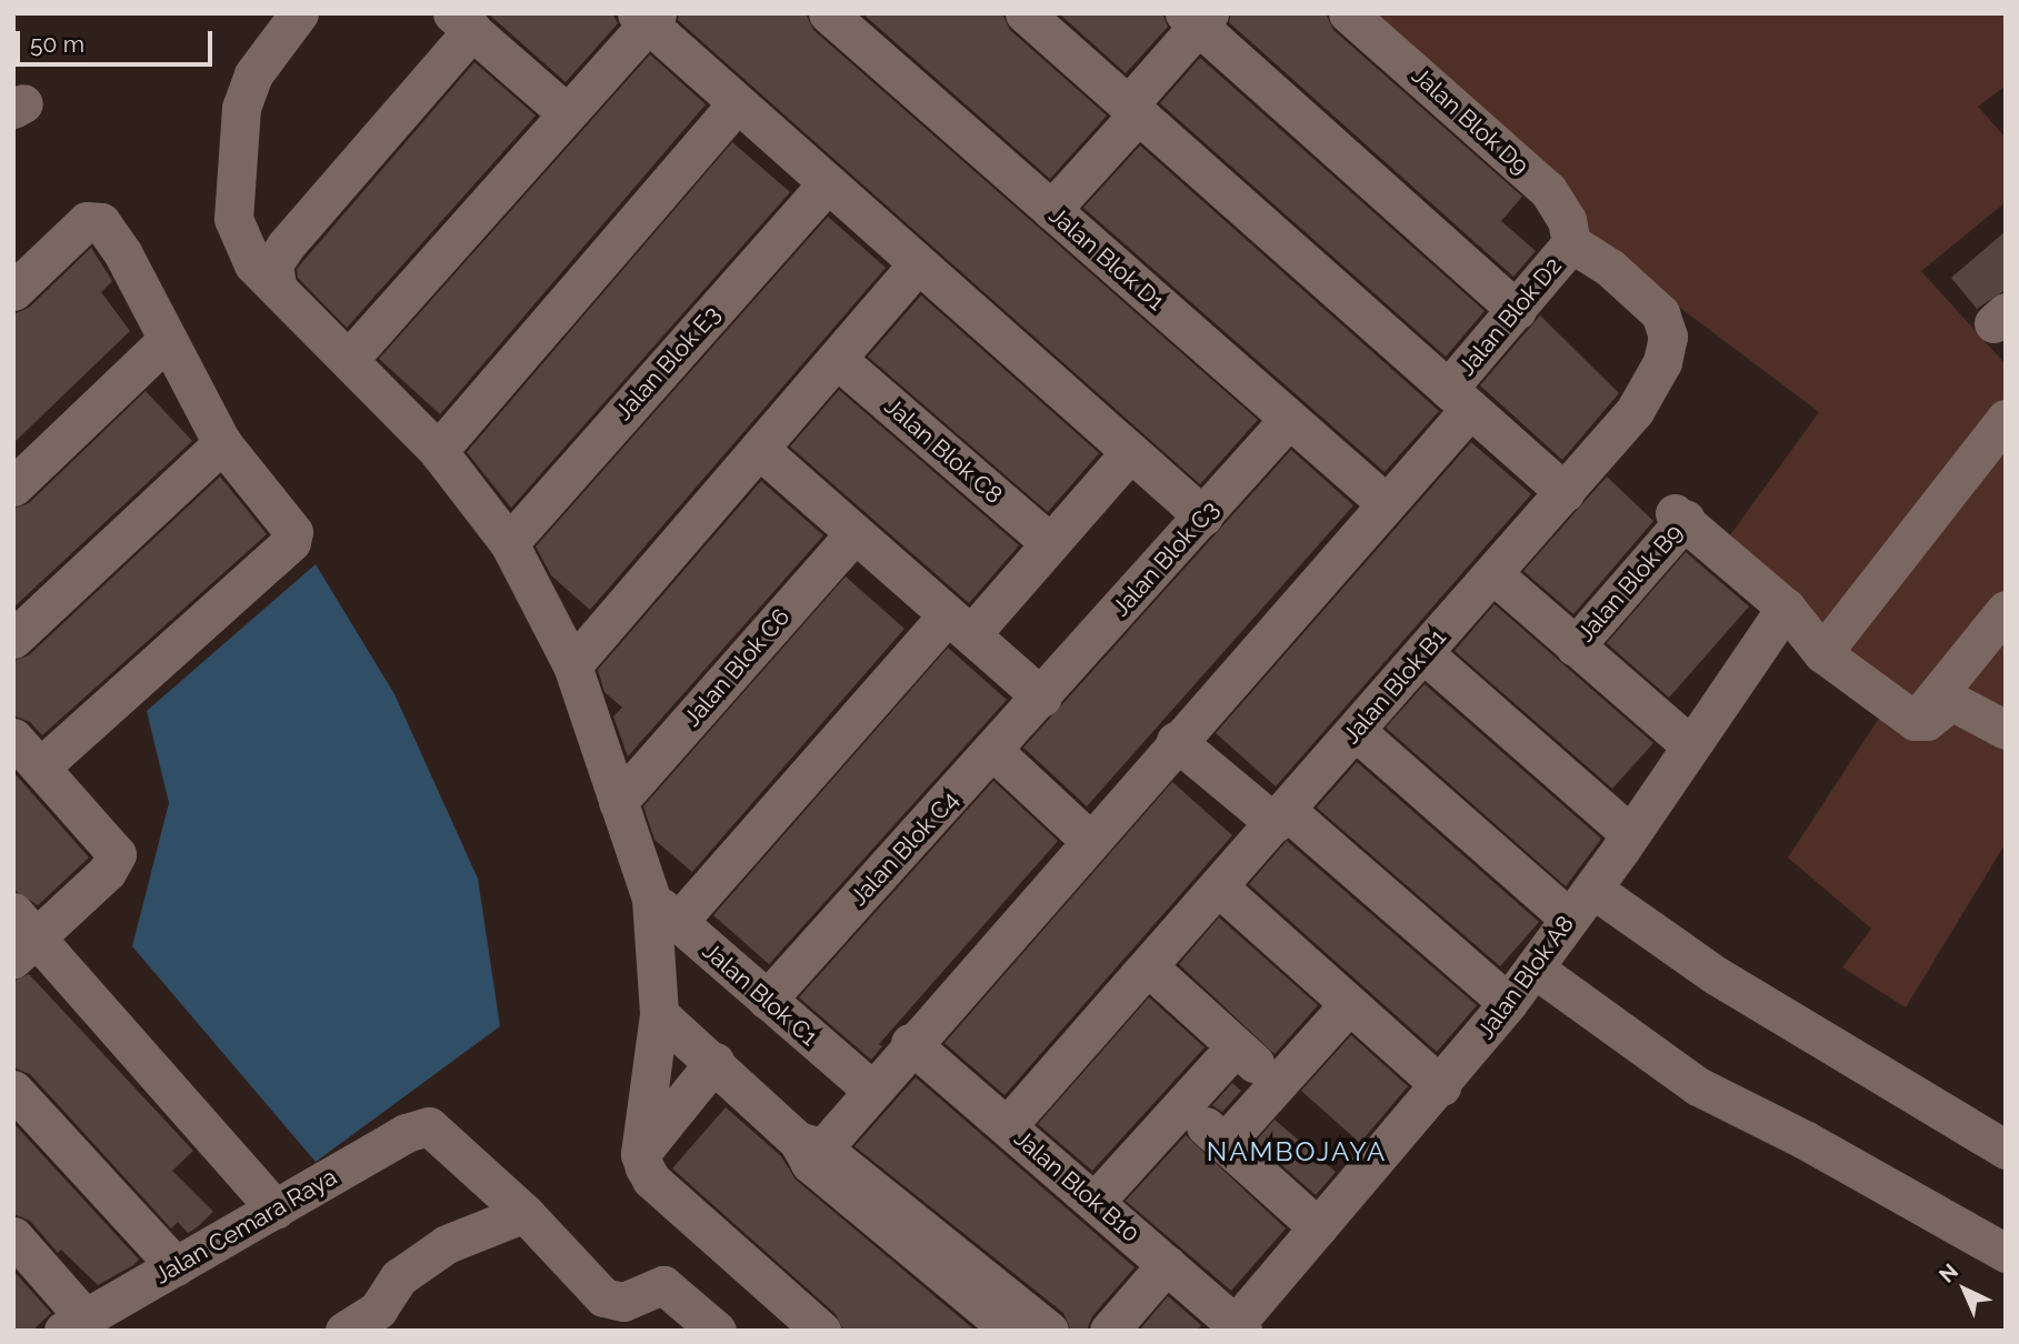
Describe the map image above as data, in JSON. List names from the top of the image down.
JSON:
{
  "streets": {
    "street": [
      "Jalan Blok D9",
      "Jalan Blok D1",
      "Jalan Blok D2",
      "Jalan Blok E3",
      "Jalan Blok C8",
      "Jalan Blok C3",
      "Jalan Blok B9",
      "Jalan Blok C6",
      "Jalan Blok B1",
      "Jalan Blok C4",
      "Jalan Blok A8",
      "Jalan Blok C1",
      "Jalan Blok B10",
      "Jalan Cemara Raya"
    ]
  },
  "crossings": [
    ["Jalan Blok D9", "Jalan Blok D2"],
    ["Jalan Blok D9", "Jalan Blok B1"],
    ["Jalan Blok D1", "Jalan Blok D2"],
    ["Jalan Blok D1", "Jalan Blok C3"],
    ["Jalan Blok D2", "Jalan Blok B1"],
    ["Jalan Blok D2", "Jalan Blok C1"],
    ["Jalan Blok D2", "Jalan Blok B10"],
    ["Jalan Blok C3", "Jalan Blok C4"],
    ["Jalan Blok B9", "Jalan Blok A8"],
    ["Jalan Blok B1", "Jalan Blok B10"],
    ["Jalan Blok C4", "Jalan Blok C1"],
    ["Jalan Blok A8", "Jalan Blok B10"]
  ],
  "districts": ["NAMBOJAYA"],
  "scale_bar": "50 m",
  "north": "top left"
}
